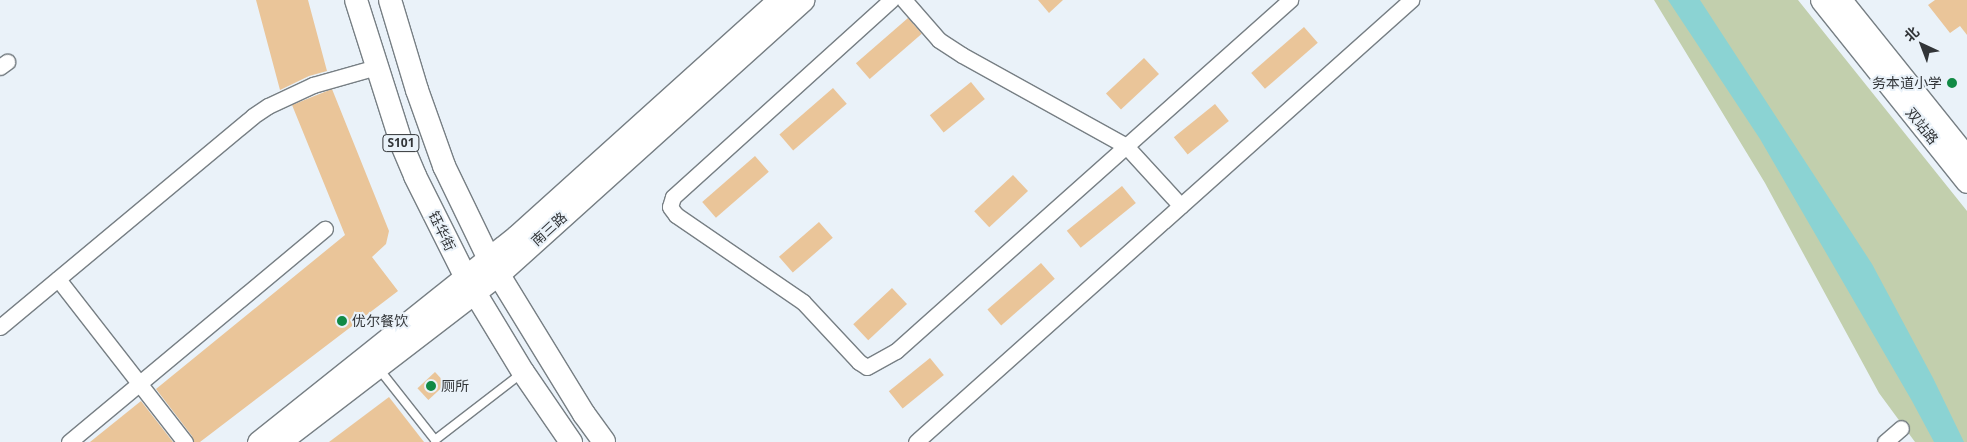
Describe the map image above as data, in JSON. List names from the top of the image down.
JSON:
{
  "streets": {
    "main road": ["S101", "钰华街"],
    "street": ["双站路", "南三路"]
  },
  "crossings": [
    ["S101", "南三路"],
    ["南三路", "钰华街"]
  ],
  "places": ["务本道小学", "优尔餐饮", "厕所"],
  "north": "top left"
}
